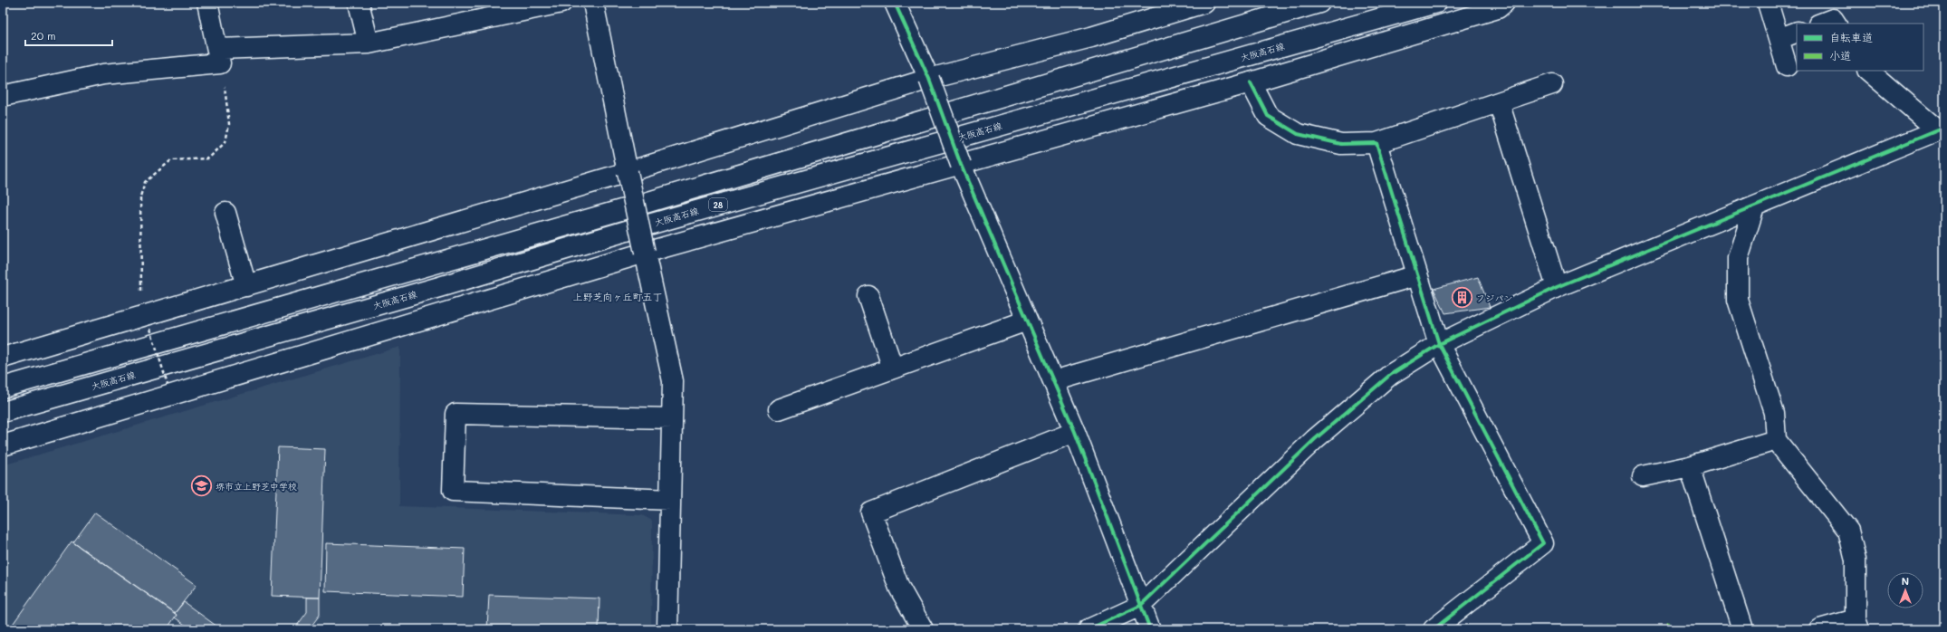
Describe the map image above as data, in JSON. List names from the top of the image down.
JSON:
{
  "streets": {
    "street": ["大阪高石線", "28"]
  },
  "districts": ["上野芝向ヶ丘町五丁"],
  "places": {
    "building": ["フジパン"],
    "school or university": ["堺市立上野芝中学校"]
  },
  "legend": ["自転車道", "小道"],
  "scale_bar": "20 m",
  "north": "top"
}
